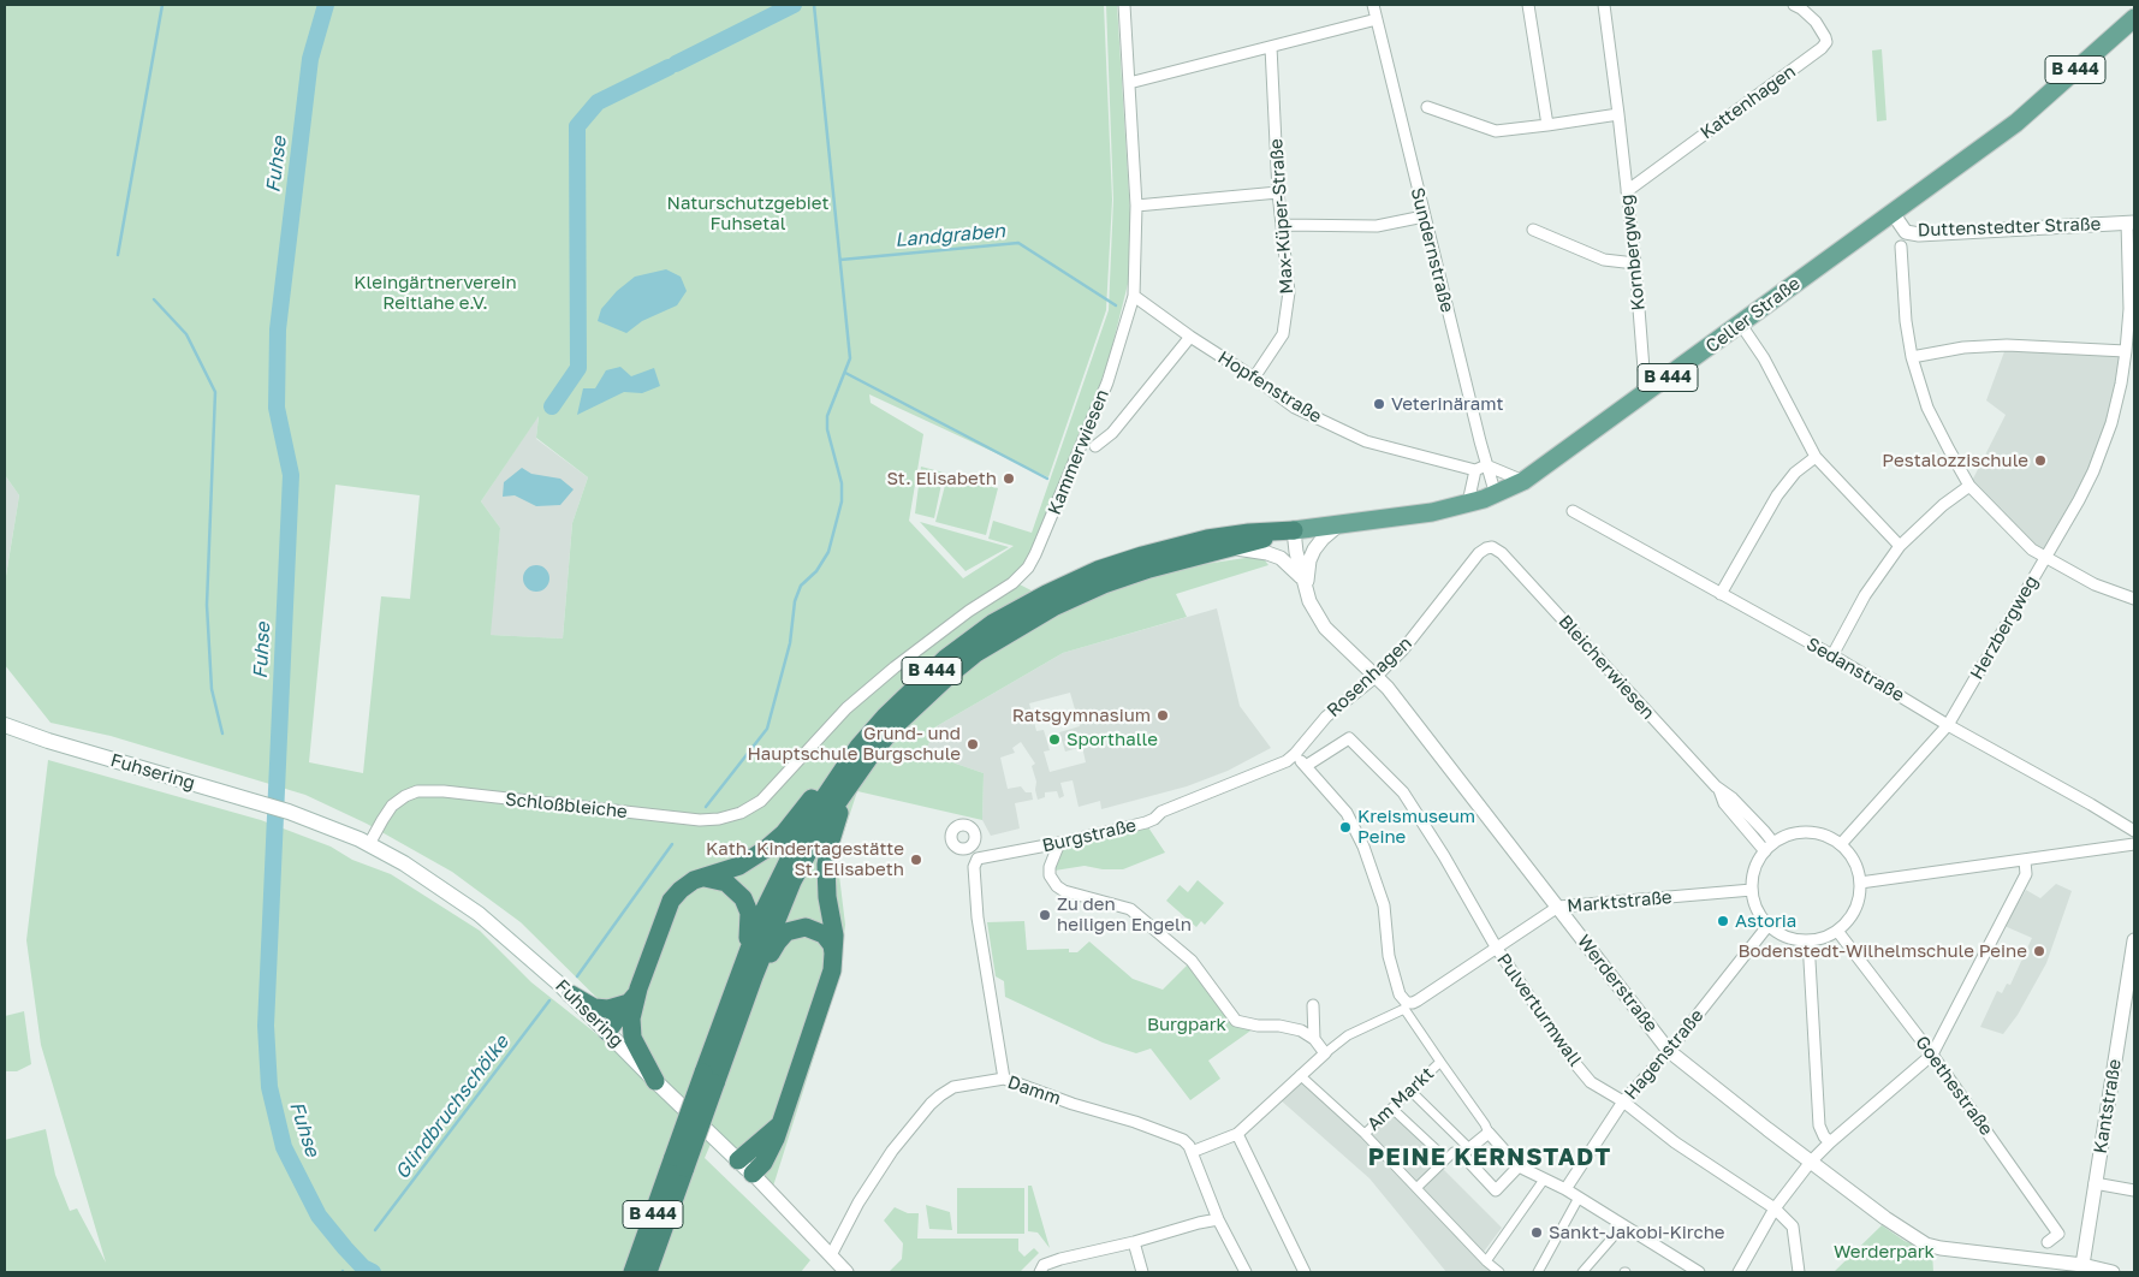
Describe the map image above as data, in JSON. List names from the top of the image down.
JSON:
{
  "streets": {
    "highway": ["B 444"],
    "main road": ["Celler Straße", "Fuhsering"],
    "street": [
      "Kattenhagen",
      "Max-Küper-Straße",
      "Duttenstedter Straße",
      "Sundernstraße",
      "Kornbergweg",
      "Hopfenstraße",
      "Kammerwiesen",
      "Herzbergweg",
      "Bleicherwiesen",
      "Sedanstraße",
      "Rosenhagen",
      "Schloßbleiche",
      "Burgstraße",
      "Marktstraße",
      "Werderstraße",
      "Pulverturmwall",
      "Hagenstraße",
      "Goethestraße",
      "Damm",
      "Am Markt",
      "Kantstraße"
    ]
  },
  "crossings": [
    ["B 444", "Celler Straße"],
    ["B 444", "Werderstraße"],
    ["Kattenhagen", "Kornbergweg"],
    ["Max-Küper-Straße", "Hopfenstraße"],
    ["Duttenstedter Straße", "Celler Straße"],
    ["Sundernstraße", "Celler Straße"],
    ["Kornbergweg", "Celler Straße"],
    ["Celler Straße", "Werderstraße"],
    ["Hopfenstraße", "Kammerwiesen"],
    ["Kammerwiesen", "Schloßbleiche"],
    ["Herzbergweg", "Sedanstraße"],
    ["Bleicherwiesen", "Rosenhagen"],
    ["Bleicherwiesen", "Marktstraße"],
    ["Bleicherwiesen", "Hagenstraße"],
    ["Bleicherwiesen", "Goethestraße"],
    ["Rosenhagen", "Burgstraße"],
    ["Rosenhagen", "Werderstraße"],
    ["Fuhsering", "Schloßbleiche"],
    ["Fuhsering", "Damm"],
    ["Marktstraße", "Werderstraße"],
    ["Marktstraße", "Pulverturmwall"],
    ["Marktstraße", "Hagenstraße"],
    ["Marktstraße", "Goethestraße"],
    ["Werderstraße", "Hagenstraße"],
    ["Werderstraße", "Kantstraße"],
    ["Pulverturmwall", "Hagenstraße"],
    ["Hagenstraße", "Goethestraße"]
  ],
  "districts": ["PEINE KERNSTADT"],
  "water": ["Fuhse", "Landgraben", "Glindbruchschölke"],
  "parks": [
    "Naturschutzgebiet Fuhsetal",
    "Kleingärtnerverein Reitlahe e.V.",
    "Burgpark",
    "Werderpark"
  ],
  "places": [
    "Veterinäramt",
    "Pestalozzischule",
    "St. Elisabeth",
    "Ratsgymnasium",
    "Sporthalle",
    "Grund- und Hauptschule Burgschule",
    "Kreismuseum Peine",
    "Kath. Kindertagestätte St. Elisabeth",
    "Zu den heiligen Engeln",
    "Astoria",
    "Bodenstedt-Wilhelmschule Peine",
    "Sankt-Jakobi-Kirche"
  ]
}
